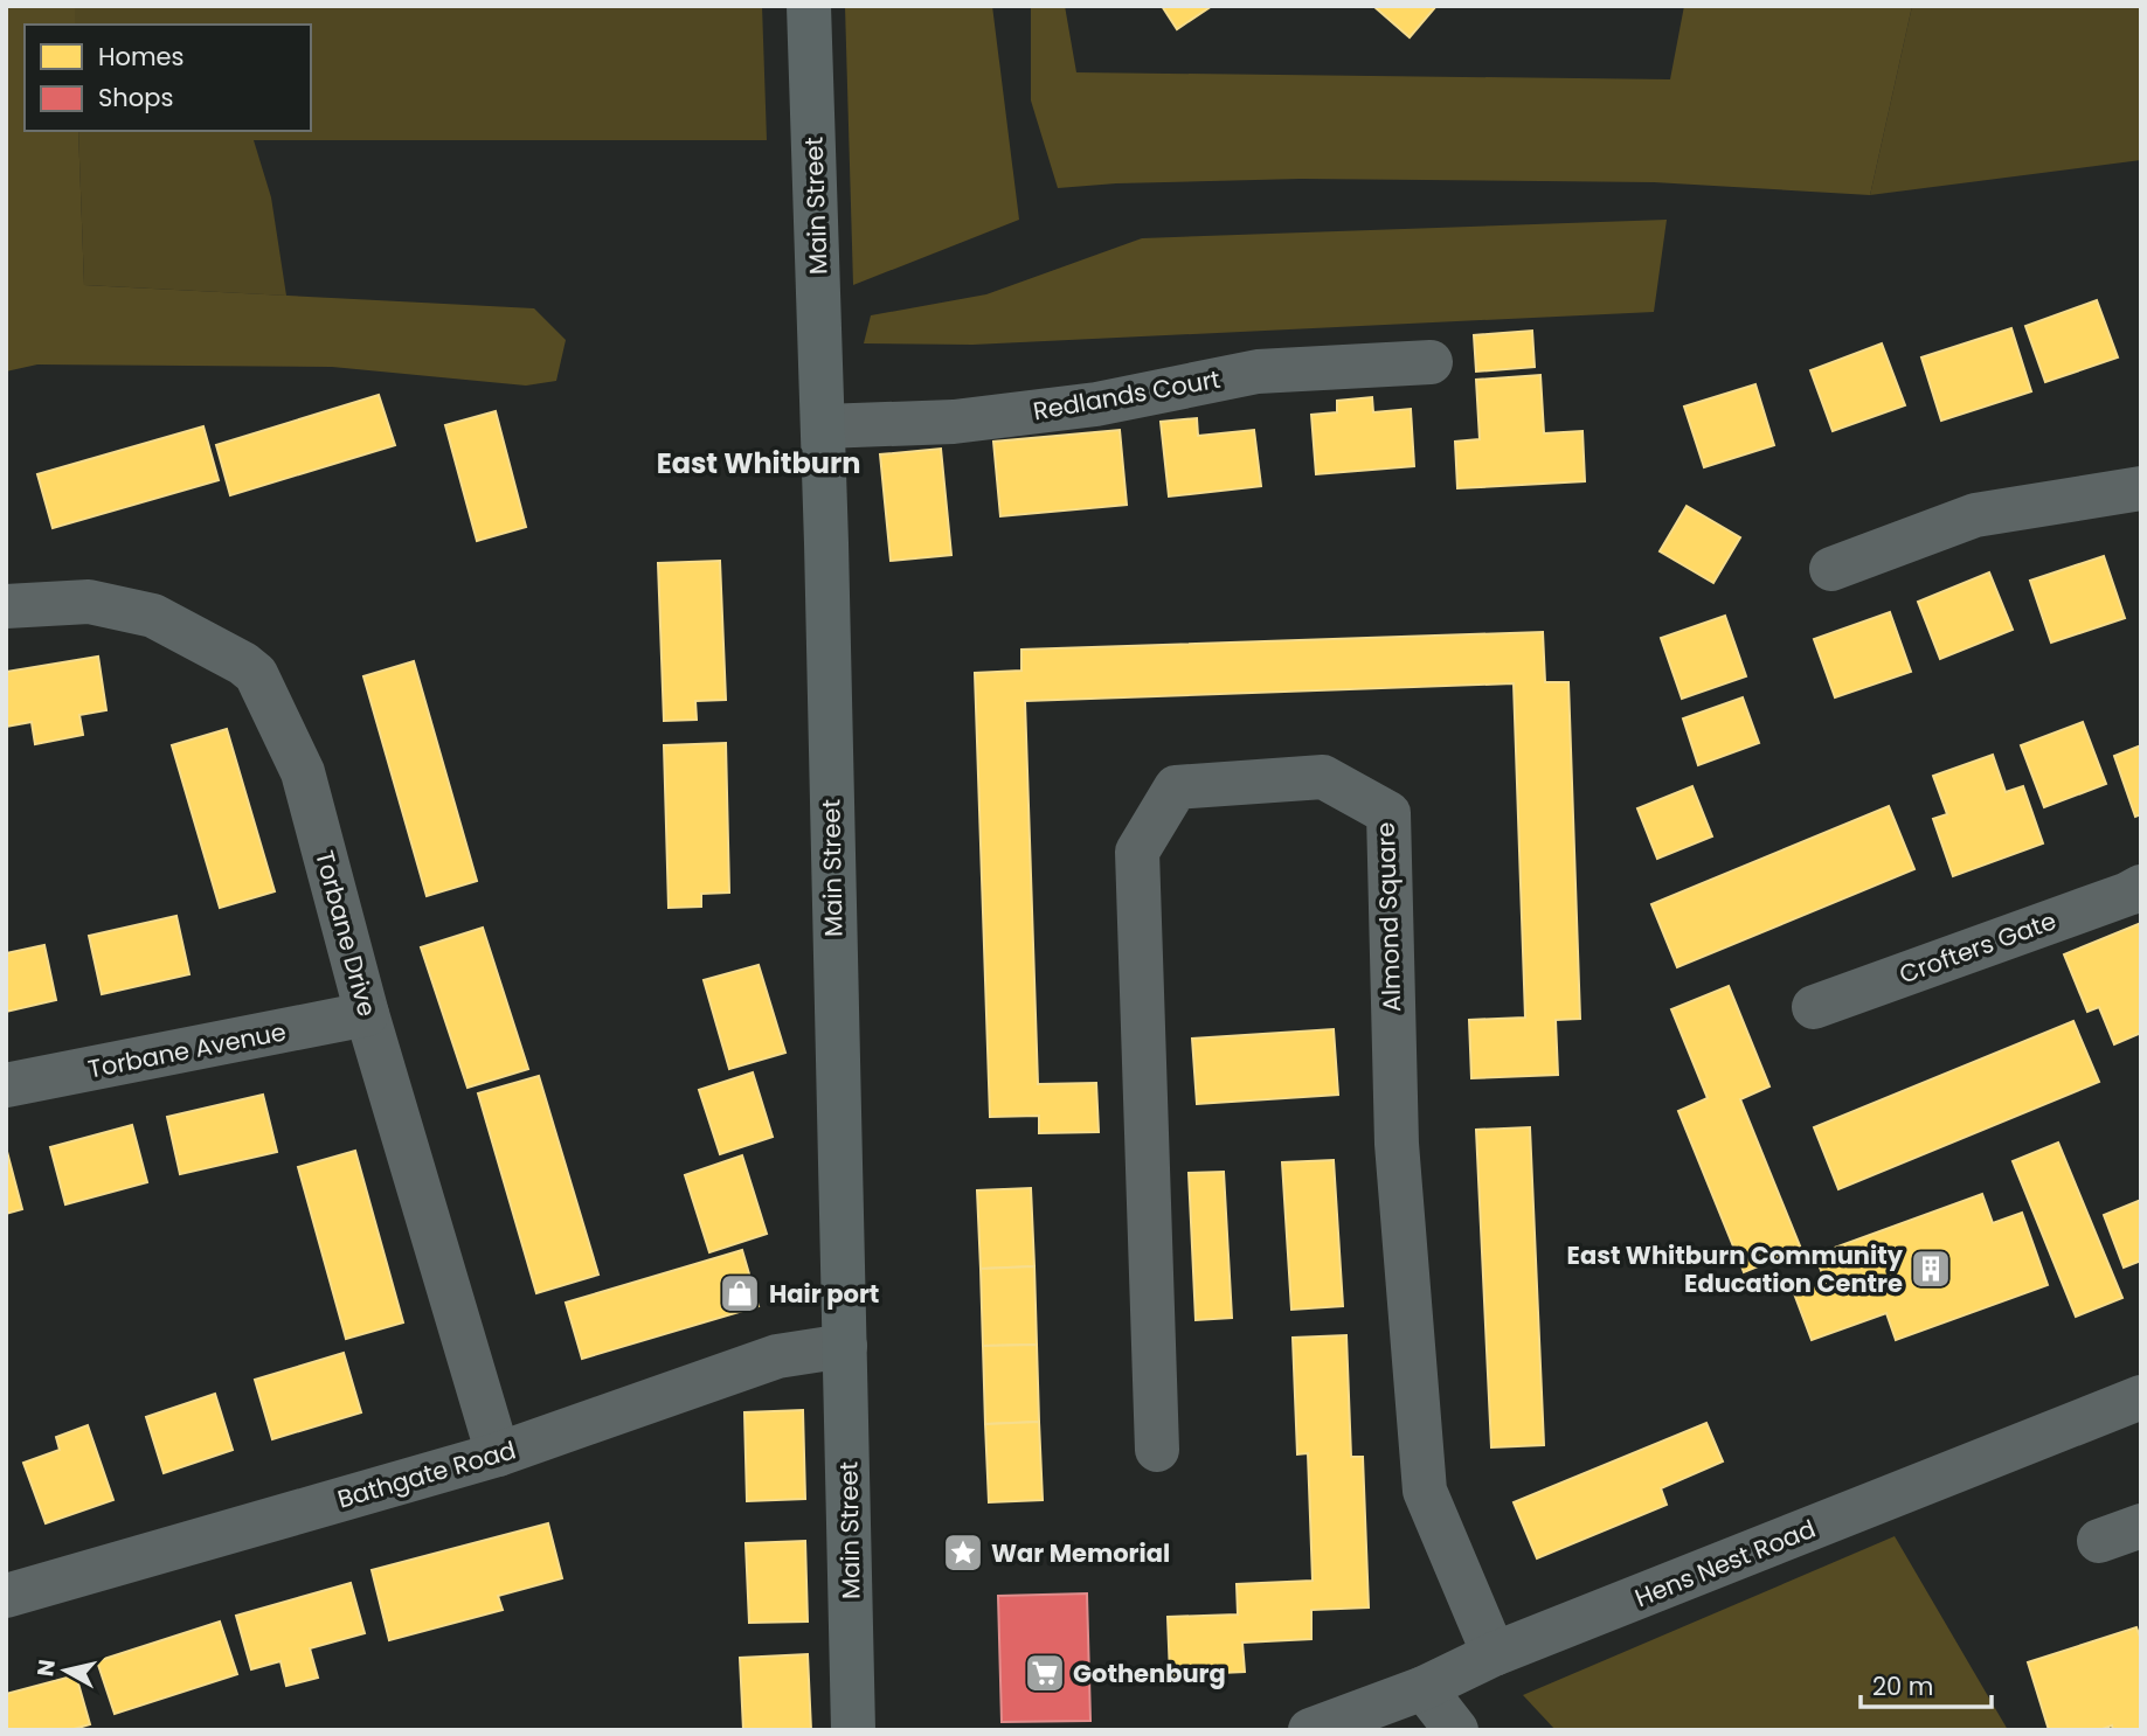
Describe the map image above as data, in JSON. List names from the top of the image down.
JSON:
{
  "streets": {
    "main road": ["Main Street"],
    "street": [
      "Redlands Court",
      "Almond Square",
      "Torbane Drive",
      "Crofters Gate",
      "Torbane Avenue",
      "Bathgate Road",
      "Hens Nest Road"
    ]
  },
  "crossings": [
    ["Main Street", "Redlands Court"],
    ["Main Street", "Bathgate Road"],
    ["Almond Square", "Hens Nest Road"],
    ["Torbane Drive", "Torbane Avenue"],
    ["Torbane Drive", "Bathgate Road"]
  ],
  "districts": ["East Whitburn"],
  "places": {
    "building": ["East Whitburn Community Education Centre"],
    "shop": ["Hair port"],
    "place": ["War Memorial"],
    "supermarket": ["Gothenburg"]
  },
  "legend": ["Homes", "Shops"],
  "scale_bar": "20 m",
  "north": "left"
}
